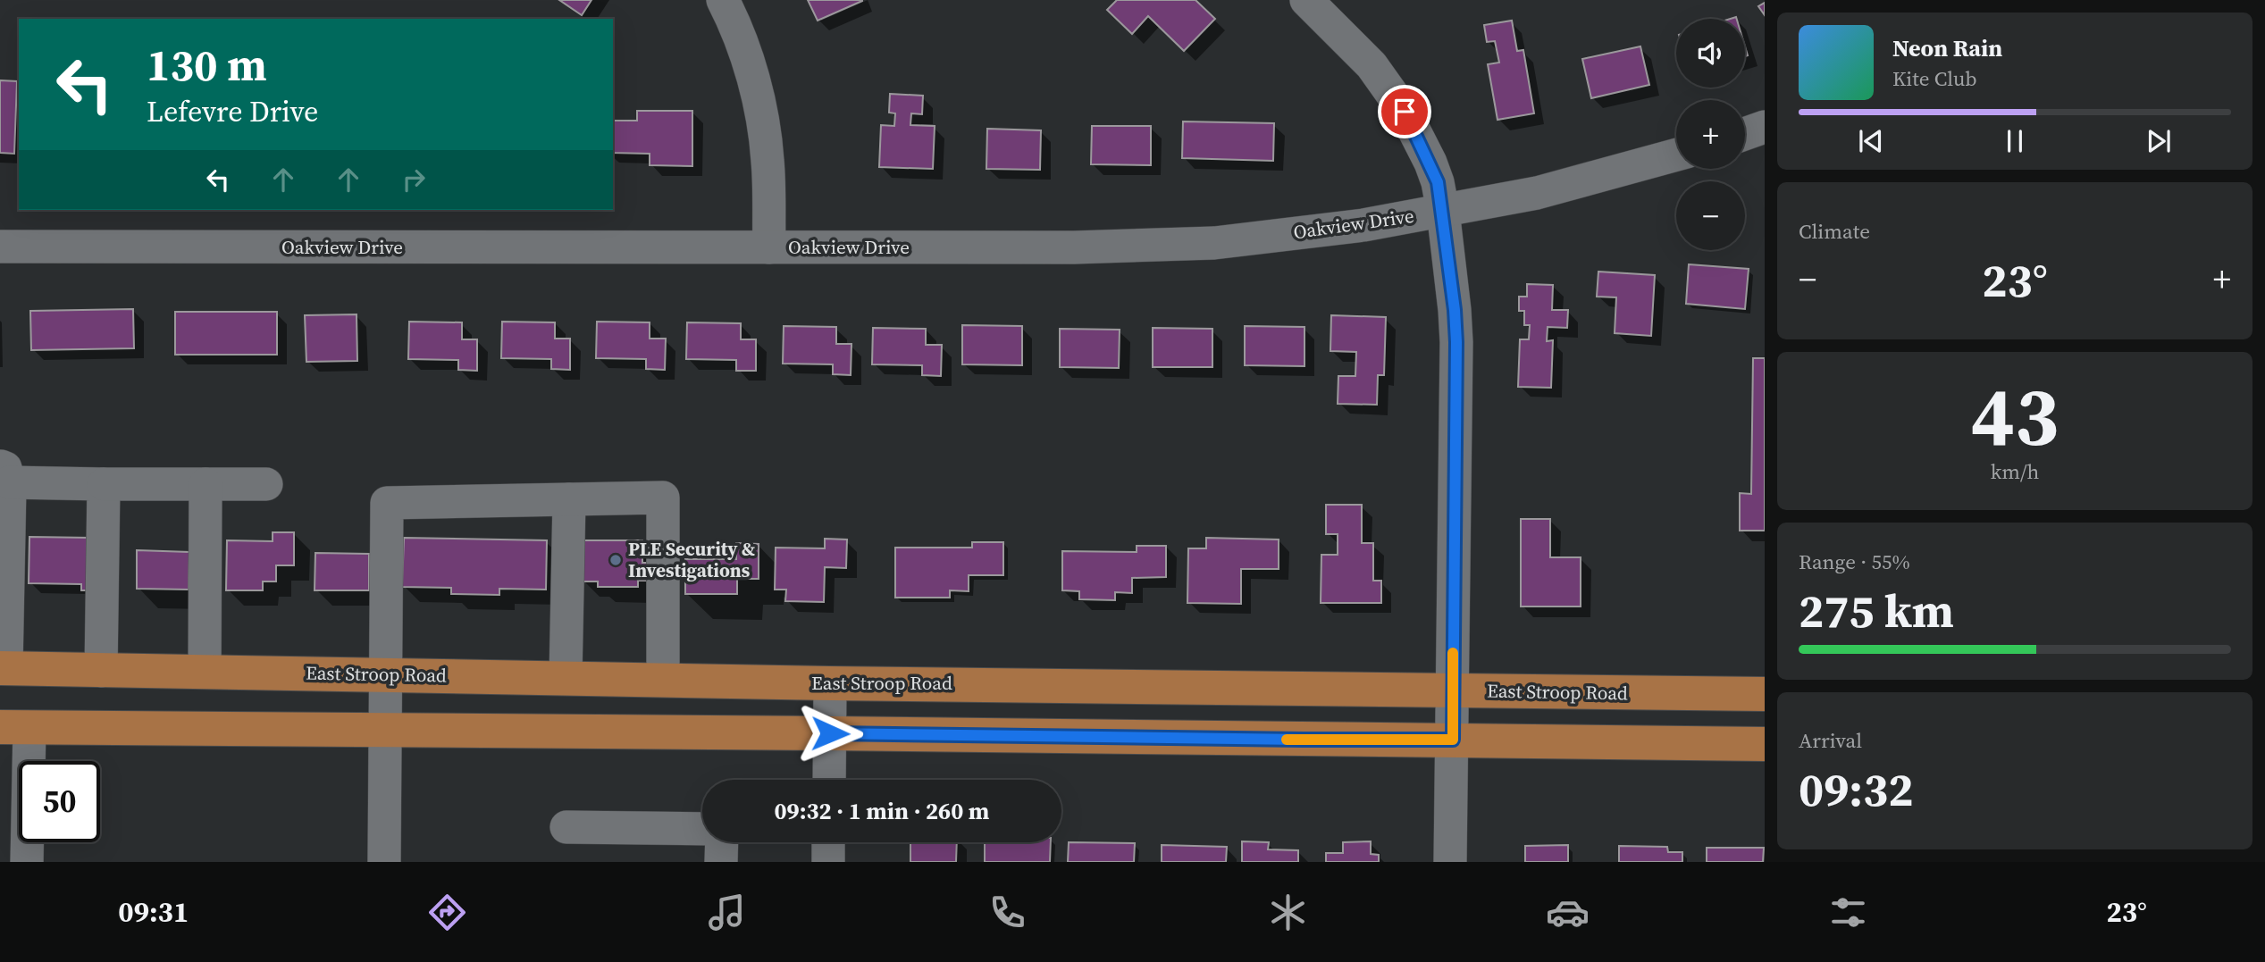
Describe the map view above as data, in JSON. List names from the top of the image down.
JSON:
{
  "streets": {
    "main road": ["East Stroop Road"],
    "street": ["Oakview Drive"]
  },
  "places": ["PLE Security & Investigations"],
  "page": {
    "map_buttons": ["+", "−"],
    "turn": ["130 m", "Lefevre Drive"],
    "song": ["Neon Rain", "Kite Club"],
    "tile": [
      "Climate",
      ["43", "km/h"],
      ["Range · 55%", "275 km"],
      ["Arrival", "09:32"]
    ],
    "heat": ["−", "23°", "+"],
    "limit": "50",
    "trip": "09:32 · 1 min · 260 m",
    "tabs": ["09:31", "23°"]
  }
}
